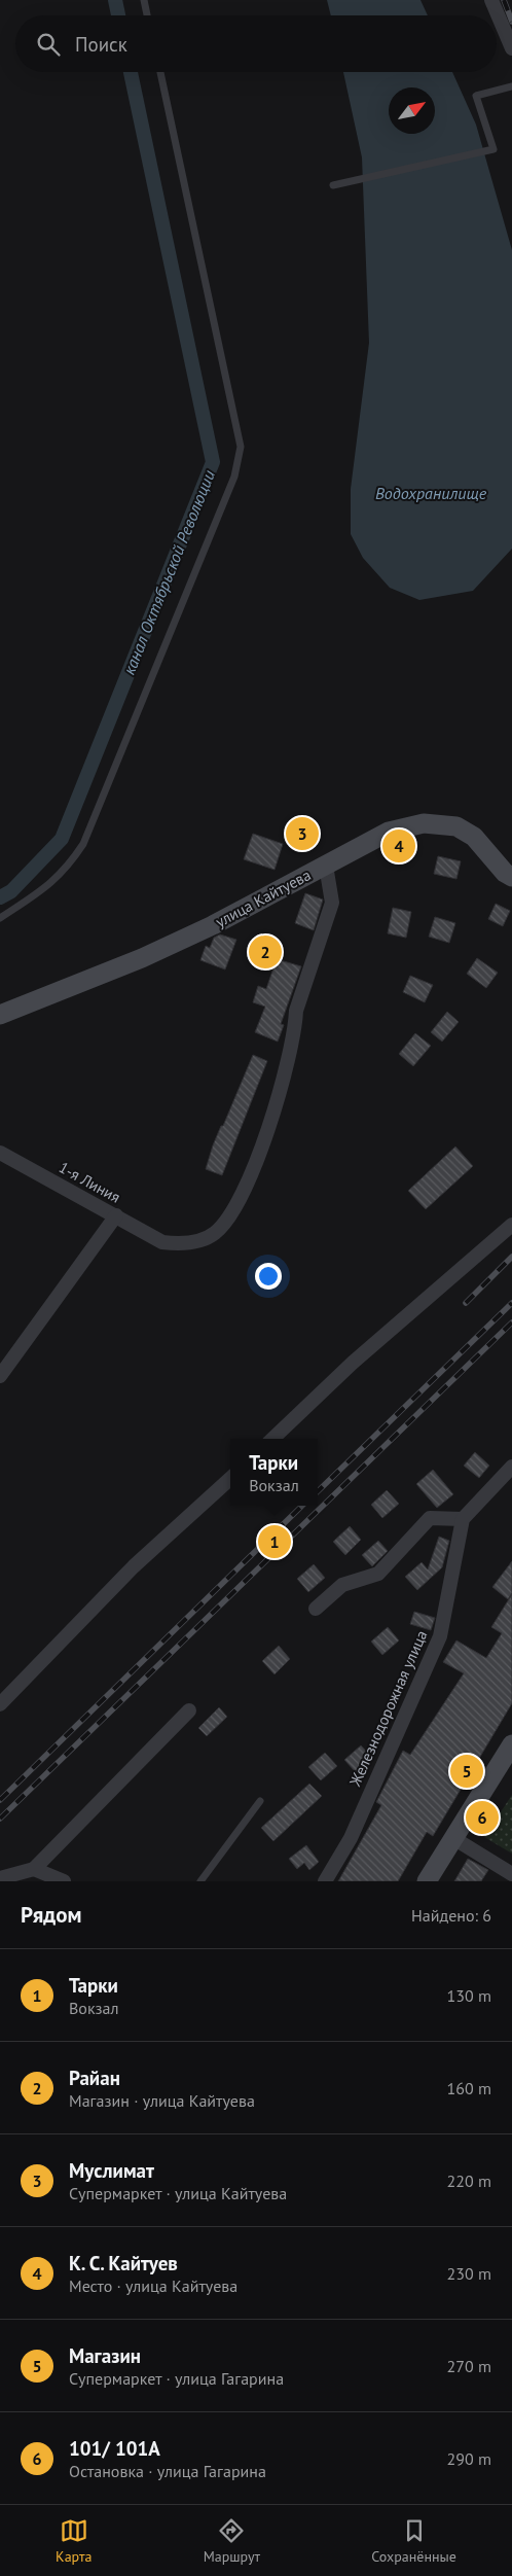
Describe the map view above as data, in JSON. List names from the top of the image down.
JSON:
{
  "streets": {
    "main road": ["улица Кайтуева"],
    "street": ["1-я Линия", "Железнодорожная улица"]
  },
  "crossings": [
    ["улица Кайтуева", "1-я Линия"]
  ],
  "water": ["Водохранилище", "канал Октябрьской Революции"],
  "north": "top right",
  "page": {
    "search": "Поиск",
    "pins": [
      "3",
      "4",
      "2",
      "1",
      "5",
      "6"
    ],
    "popup": ["Тарки", "Вокзал"],
    "heading": ["Рядом", "Найдено: 6"],
    "list": [
      {
        "mark": "1",
        "name": "Тарки",
        "note": "Вокзал",
        "value": "130 m"
      },
      {
        "mark": "2",
        "name": "Райан",
        "note": "Магазин · улица Кайтуева",
        "value": "160 m"
      },
      {
        "mark": "3",
        "name": "Муслимат",
        "note": "Супермаркет · улица Кайтуева",
        "value": "220 m"
      },
      {
        "mark": "4",
        "name": "К. С. Кайтуев",
        "note": "Место · улица Кайтуева",
        "value": "230 m"
      },
      {
        "mark": "5",
        "name": "Магазин",
        "note": "Супермаркет · улица Гагарина",
        "value": "270 m"
      },
      {
        "mark": "6",
        "name": "101/ 101А",
        "note": "Остановка · улица Гагарина",
        "value": "290 m"
      }
    ],
    "nav": ["Карта", "Маршрут", "Сохранённые"]
  }
}
